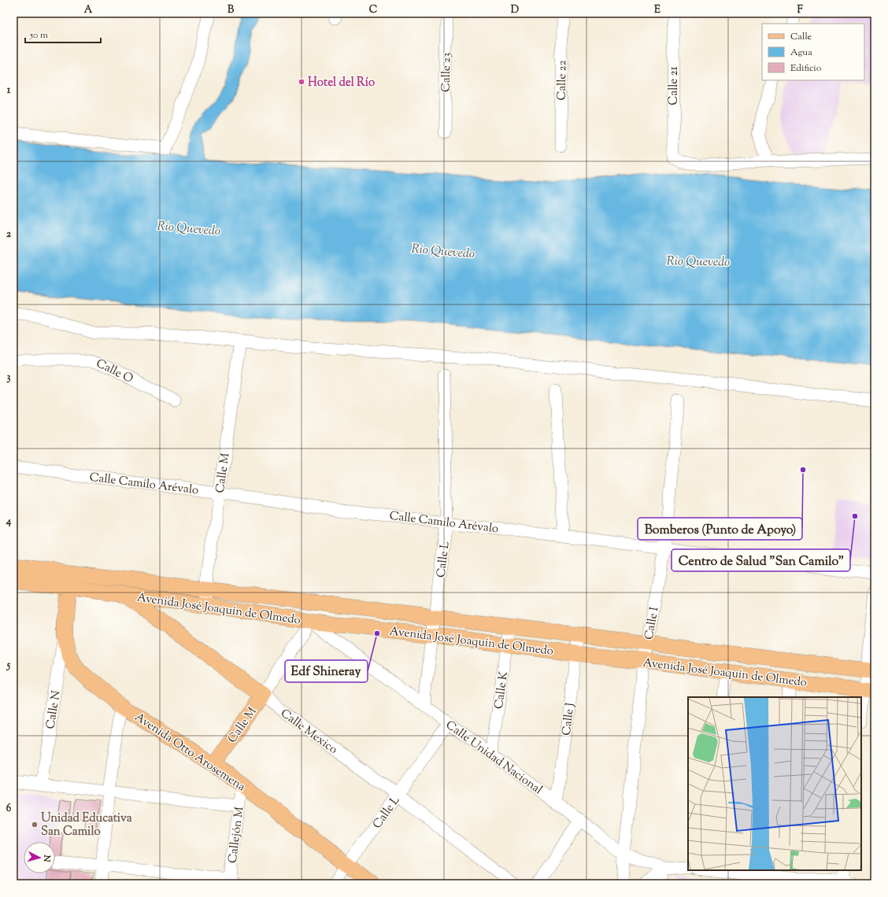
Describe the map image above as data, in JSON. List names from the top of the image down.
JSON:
{
  "streets": {
    "main road": [
      "Calle M",
      "Avenida José Joaquín de Olmedo",
      "Calle Mexico",
      "Avenida Otto Arosemena"
    ],
    "street": [
      "Calle 23",
      "Calle 22",
      "Calle 21",
      "Calle O",
      "Calle Camilo Arévalo",
      "Calle L",
      "Calle I",
      "Calle K",
      "Calle N",
      "Calle J",
      "Calle Unidad Nacional",
      "Callejón M"
    ]
  },
  "crossings": [
    ["Calle M", "Calle Camilo Arévalo"],
    ["Calle M", "Avenida José Joaquín de Olmedo"],
    ["Calle M", "Calle Mexico"],
    ["Calle M", "Avenida Otto Arosemena"],
    ["Calle M", "Calle Unidad Nacional"],
    ["Calle Camilo Arévalo", "Calle L"],
    ["Calle Camilo Arévalo", "Calle I"],
    ["Calle L", "Avenida José Joaquín de Olmedo"],
    ["Calle L", "Calle Mexico"],
    ["Calle L", "Avenida Otto Arosemena"],
    ["Calle L", "Calle Unidad Nacional"],
    ["Avenida José Joaquín de Olmedo", "Calle I"],
    ["Avenida José Joaquín de Olmedo", "Calle K"],
    ["Avenida José Joaquín de Olmedo", "Calle J"],
    ["Avenida José Joaquín de Olmedo", "Calle Mexico"],
    ["Avenida José Joaquín de Olmedo", "Avenida Otto Arosemena"],
    ["Avenida José Joaquín de Olmedo", "Calle Unidad Nacional"],
    ["Calle I", "Calle Unidad Nacional"],
    ["Calle K", "Calle Unidad Nacional"],
    ["Calle N", "Avenida Otto Arosemena"],
    ["Calle J", "Calle Unidad Nacional"],
    ["Avenida Otto Arosemena", "Callejón M"]
  ],
  "water": ["Río Quevedo"],
  "places": [
    "Hotel del Río",
    "Bomberos (Punto de Apoyo)",
    "Centro de Salud \"San Camilo\"",
    "Edf Shineray",
    "Unidad Educativa San Camilo"
  ],
  "legend": ["Calle", "Agua", "Edificio"],
  "scale_bar": "50 m",
  "north": "right",
  "grid": {
    "columns": [
      "A",
      "B",
      "C",
      "D",
      "E",
      "F"
    ],
    "rows": [
      "1",
      "2",
      "3",
      "4",
      "5",
      "6"
    ]
  }
}
